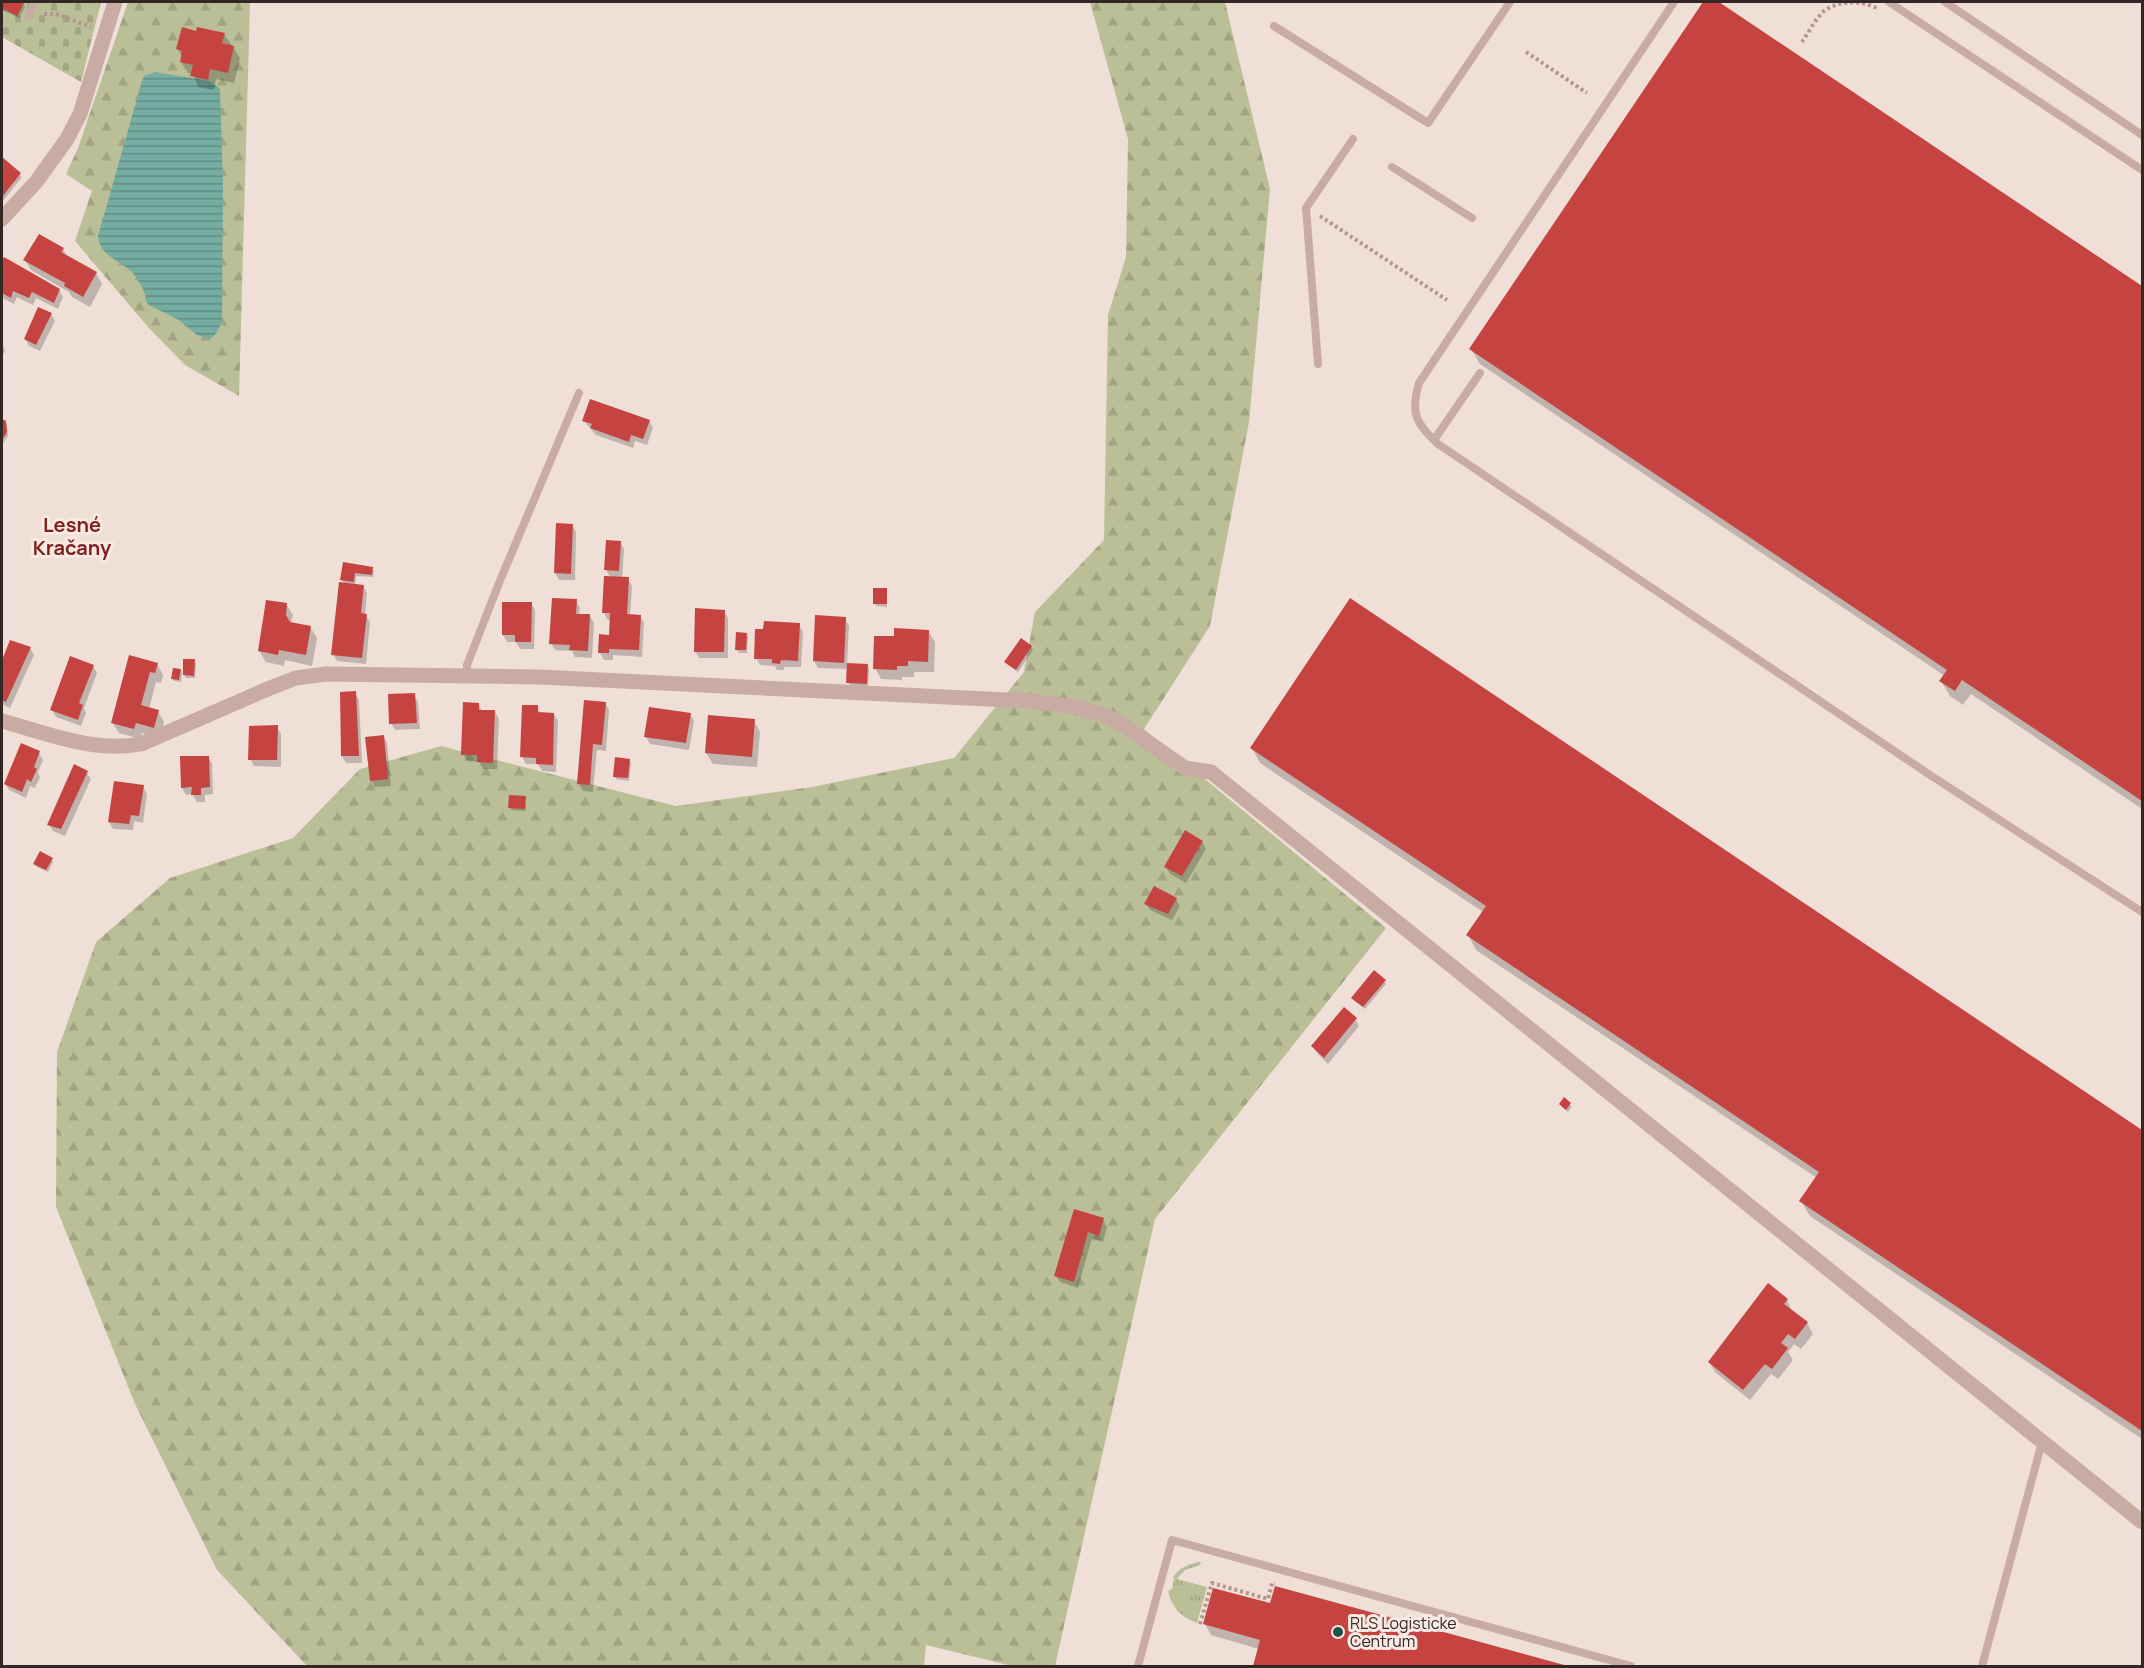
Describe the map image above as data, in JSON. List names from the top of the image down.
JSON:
{
  "districts": ["Lesné Kračany"],
  "places": ["RLS Logisticke Centrum"]
}
